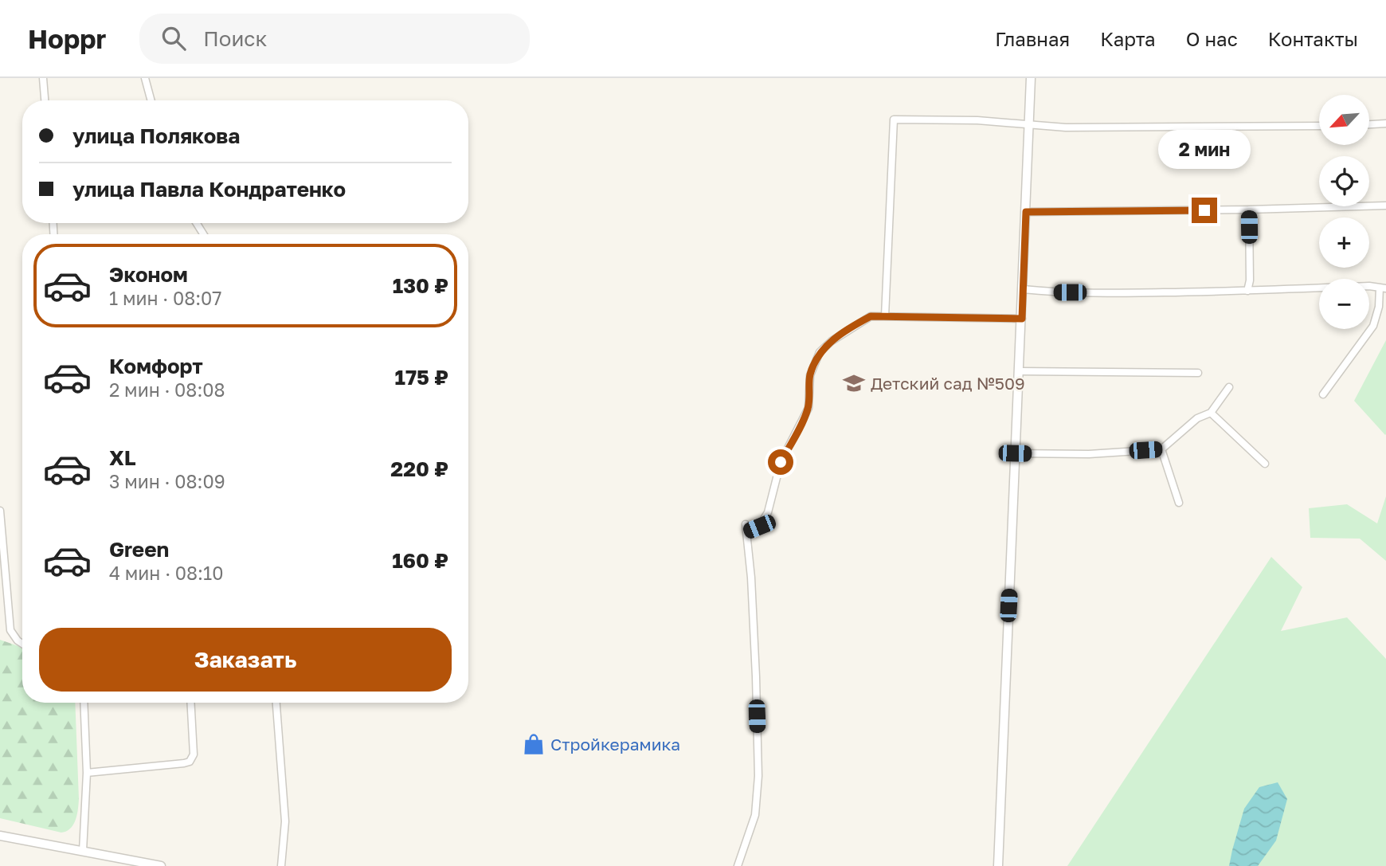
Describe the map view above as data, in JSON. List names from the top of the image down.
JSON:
{
  "places": {
    "school or university": ["Детский сад №509"],
    "shop": ["Стройкерамика"]
  },
  "north": "bottom left",
  "page": {
    "header": "Hoppr",
    "search": "Поиск",
    "nav": [
      "Главная",
      "Карта",
      "О нас",
      "Контакты"
    ],
    "map_buttons": ["+", "−"],
    "banner": ["улица Полякова", "улица Павла Кондратенко"],
    "bubble": "2 мин",
    "list": [
      {
        "name": "Эконом",
        "note": "1 мин · 08:07",
        "value": "130 ₽"
      },
      {
        "name": "Комфорт",
        "note": "2 мин · 08:08",
        "value": "175 ₽"
      },
      {
        "name": "XL",
        "note": "3 мин · 08:09",
        "value": "220 ₽"
      },
      {
        "name": "Green",
        "note": "4 мин · 08:10",
        "value": "160 ₽"
      }
    ],
    "buttons": "Заказать"
  }
}
